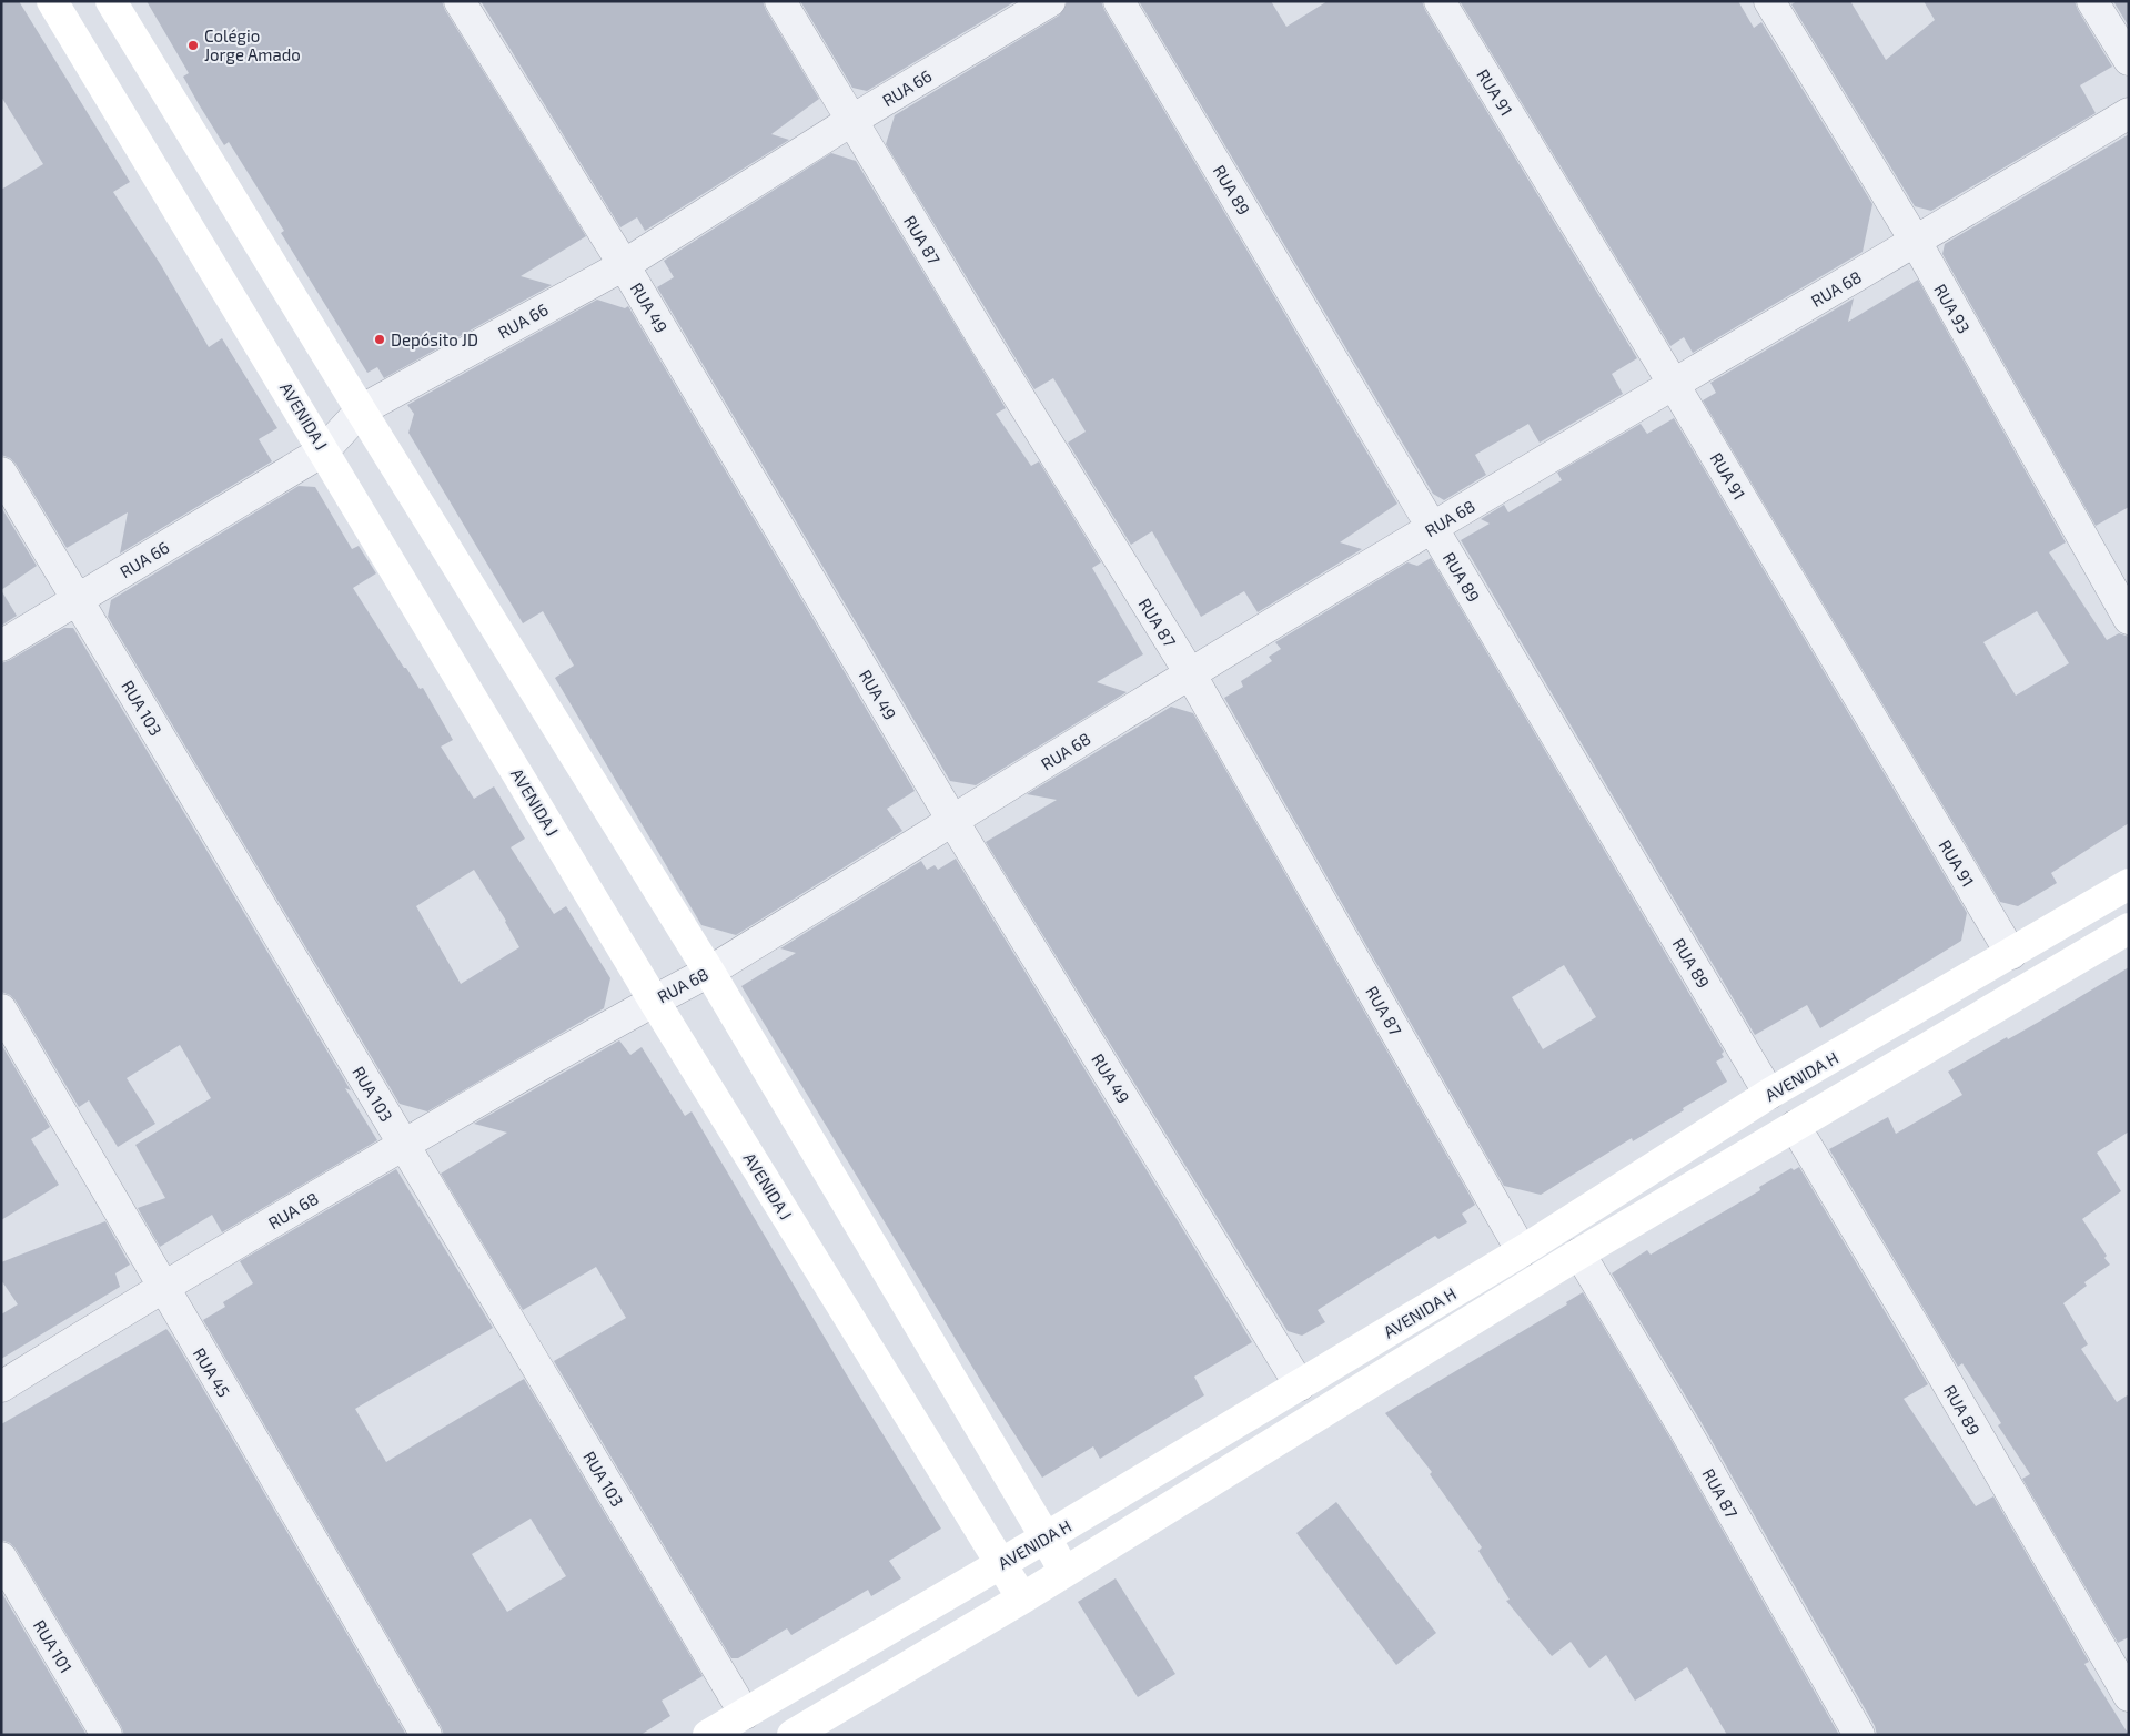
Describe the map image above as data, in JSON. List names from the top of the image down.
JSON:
{
  "streets": {
    "street": [
      "RUA 66",
      "RUA 91",
      "RUA 89",
      "RUA 87",
      "RUA 68",
      "RUA 49",
      "RUA 93",
      "AVENIDA J",
      "RUA 103",
      "AVENIDA H",
      "RUA 45",
      "RUA 101"
    ]
  },
  "crossings": [
    ["RUA 66", "RUA 87"],
    ["RUA 66", "RUA 49"],
    ["RUA 66", "AVENIDA J"],
    ["RUA 66", "RUA 103"],
    ["RUA 91", "RUA 68"],
    ["RUA 91", "AVENIDA H"],
    ["RUA 89", "RUA 68"],
    ["RUA 89", "AVENIDA H"],
    ["RUA 87", "RUA 68"],
    ["RUA 87", "AVENIDA H"],
    ["RUA 68", "RUA 49"],
    ["RUA 68", "RUA 93"],
    ["RUA 68", "AVENIDA J"],
    ["RUA 68", "RUA 103"],
    ["RUA 68", "RUA 45"],
    ["RUA 49", "AVENIDA H"],
    ["AVENIDA J", "AVENIDA H"],
    ["RUA 103", "AVENIDA H"]
  ],
  "places": ["Colégio Jorge Amado", "Depósito JD"]
}
